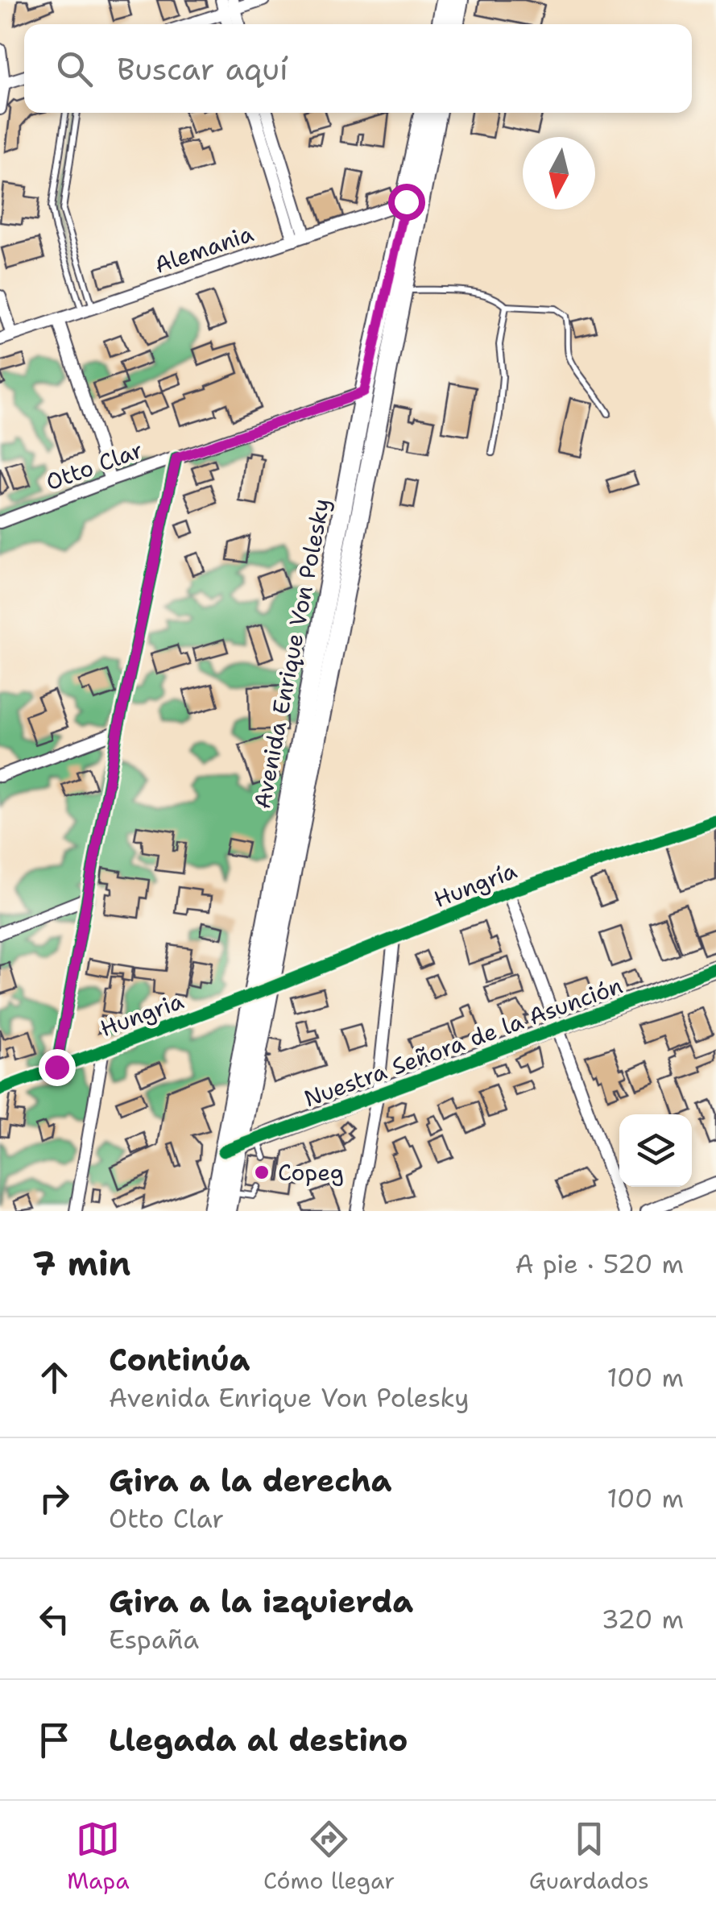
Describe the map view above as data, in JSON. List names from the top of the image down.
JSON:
{
  "streets": {
    "main road": ["Avenida Enrique Von Polesky"],
    "street": [
      "Alemania",
      "Otto Clar",
      "Hungría",
      "Hungria",
      "Nuestra Señora de la Asunción"
    ]
  },
  "crossings": [
    ["Alemania", "Avenida Enrique Von Polesky"],
    ["Otto Clar", "Avenida Enrique Von Polesky"],
    ["Avenida Enrique Von Polesky", "Hungría"],
    ["Avenida Enrique Von Polesky", "Hungria"],
    ["Avenida Enrique Von Polesky", "Nuestra Señora de la Asunción"],
    ["Hungría", "Hungria"]
  ],
  "places": ["Copeg"],
  "north": "bottom",
  "page": {
    "search": "Buscar aquí",
    "heading": ["7 min", "A pie · 520 m"],
    "list": [
      ["Continúa", "Avenida Enrique Von Polesky", "100 m"],
      ["Gira a la derecha", "Otto Clar", "100 m"],
      ["Gira a la izquierda", "España", "320 m"],
      "Llegada al destino"
    ],
    "nav": ["Mapa", "Cómo llegar", "Guardados"]
  }
}
